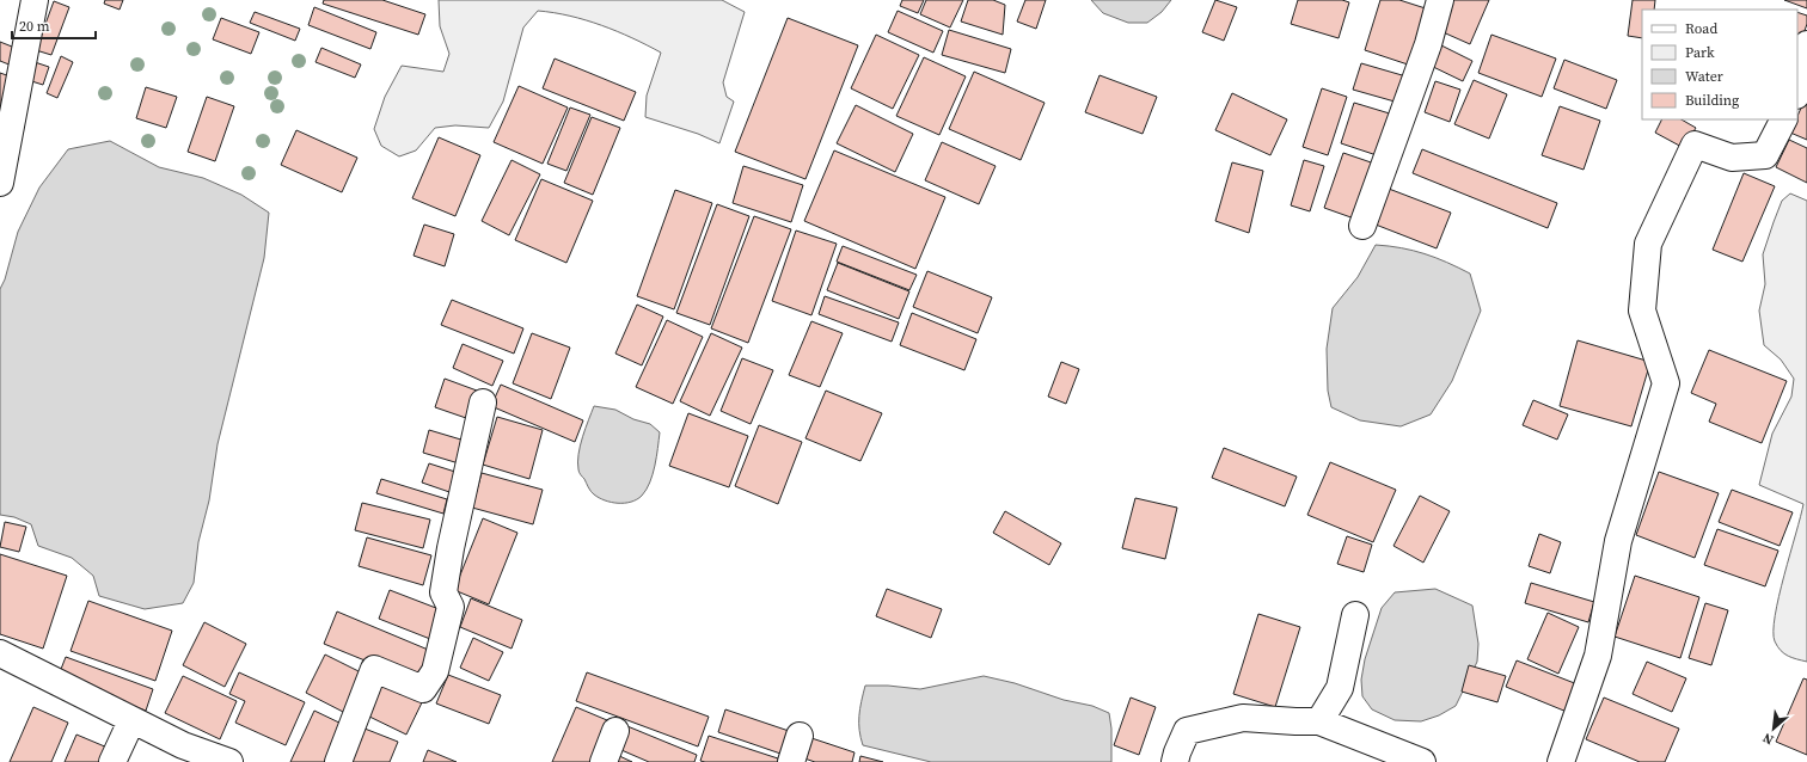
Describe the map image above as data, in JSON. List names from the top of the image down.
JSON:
{
  "legend": [
    "Road",
    "Park",
    "Water",
    "Building"
  ],
  "scale_bar": "20 m",
  "north": "bottom left"
}
